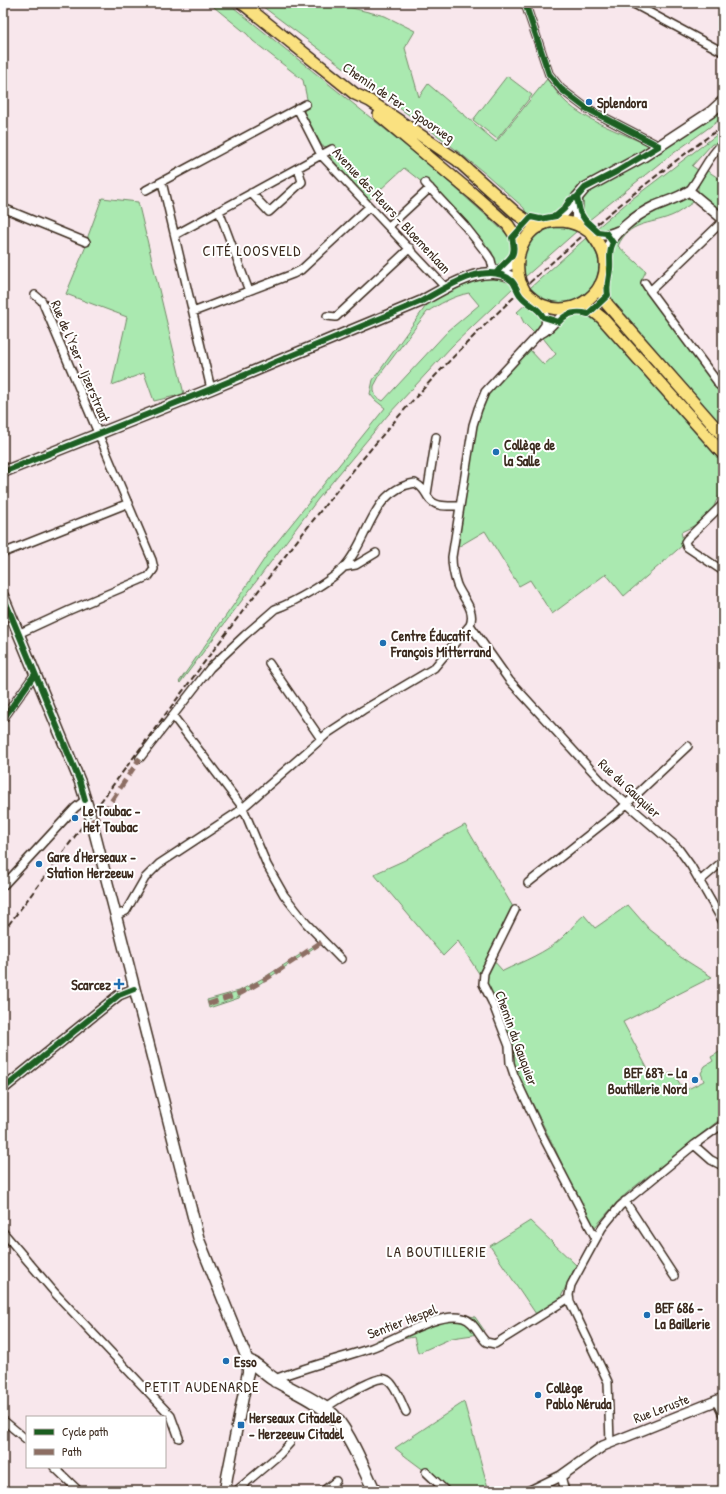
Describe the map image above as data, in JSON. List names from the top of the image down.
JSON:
{
  "streets": {
    "highway": ["Chemin de Fer - Spoorweg"],
    "street": [
      "Avenue des Fleurs - Bloemenlaan",
      "Rue de l'Yser - Ijzerstraat",
      "Rue du Gauquier",
      "Chemin du Gauquier",
      "Sentier Hespel",
      "Rue Leruste"
    ]
  },
  "districts": ["CITÉ LOOSVELD", "LA BOUTILLERIE", "PETIT AUDENARDE"],
  "places": {
    "other": [
      "Splendora",
      "Collège de la Salle",
      "Centre Éducatif François Mitterrand",
      "Le Toubac - Het Toubac",
      "Gare d'Herseaux - Station Herzeeuw",
      "BEF 687 - La Boutillerie Nord",
      "BEF 686 - La Baillerie",
      "Esso",
      "Collège Pablo Néruda"
    ],
    "health": ["Scarcez"],
    "transit": ["Herseaux Citadelle - Herzeeuw Citadel"]
  },
  "legend": ["Cycle path", "Path"]
}
